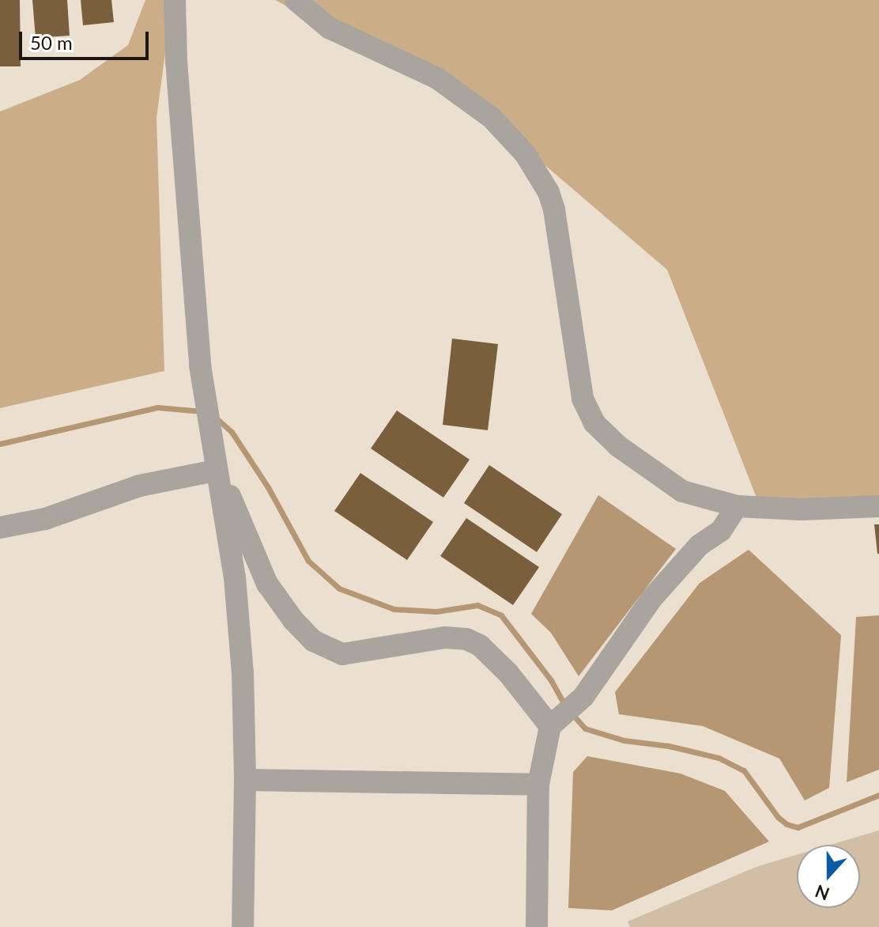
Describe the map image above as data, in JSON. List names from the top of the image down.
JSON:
{
  "scale_bar": "50 m",
  "north": "bottom"
}
